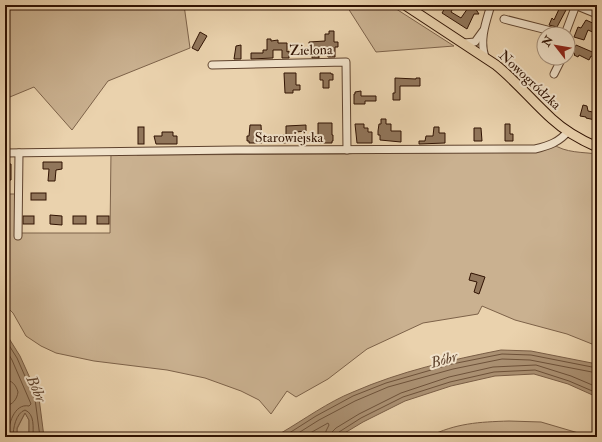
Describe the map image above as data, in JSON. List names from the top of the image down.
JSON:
{
  "streets": {
    "main road": ["Nowogródzka"],
    "street": ["Zielona", "Starowiejska"]
  },
  "crossings": [
    ["Zielona", "Starowiejska"],
    ["Nowogródzka", "Starowiejska"]
  ],
  "water": ["Bóbr"],
  "north": "top left"
}
